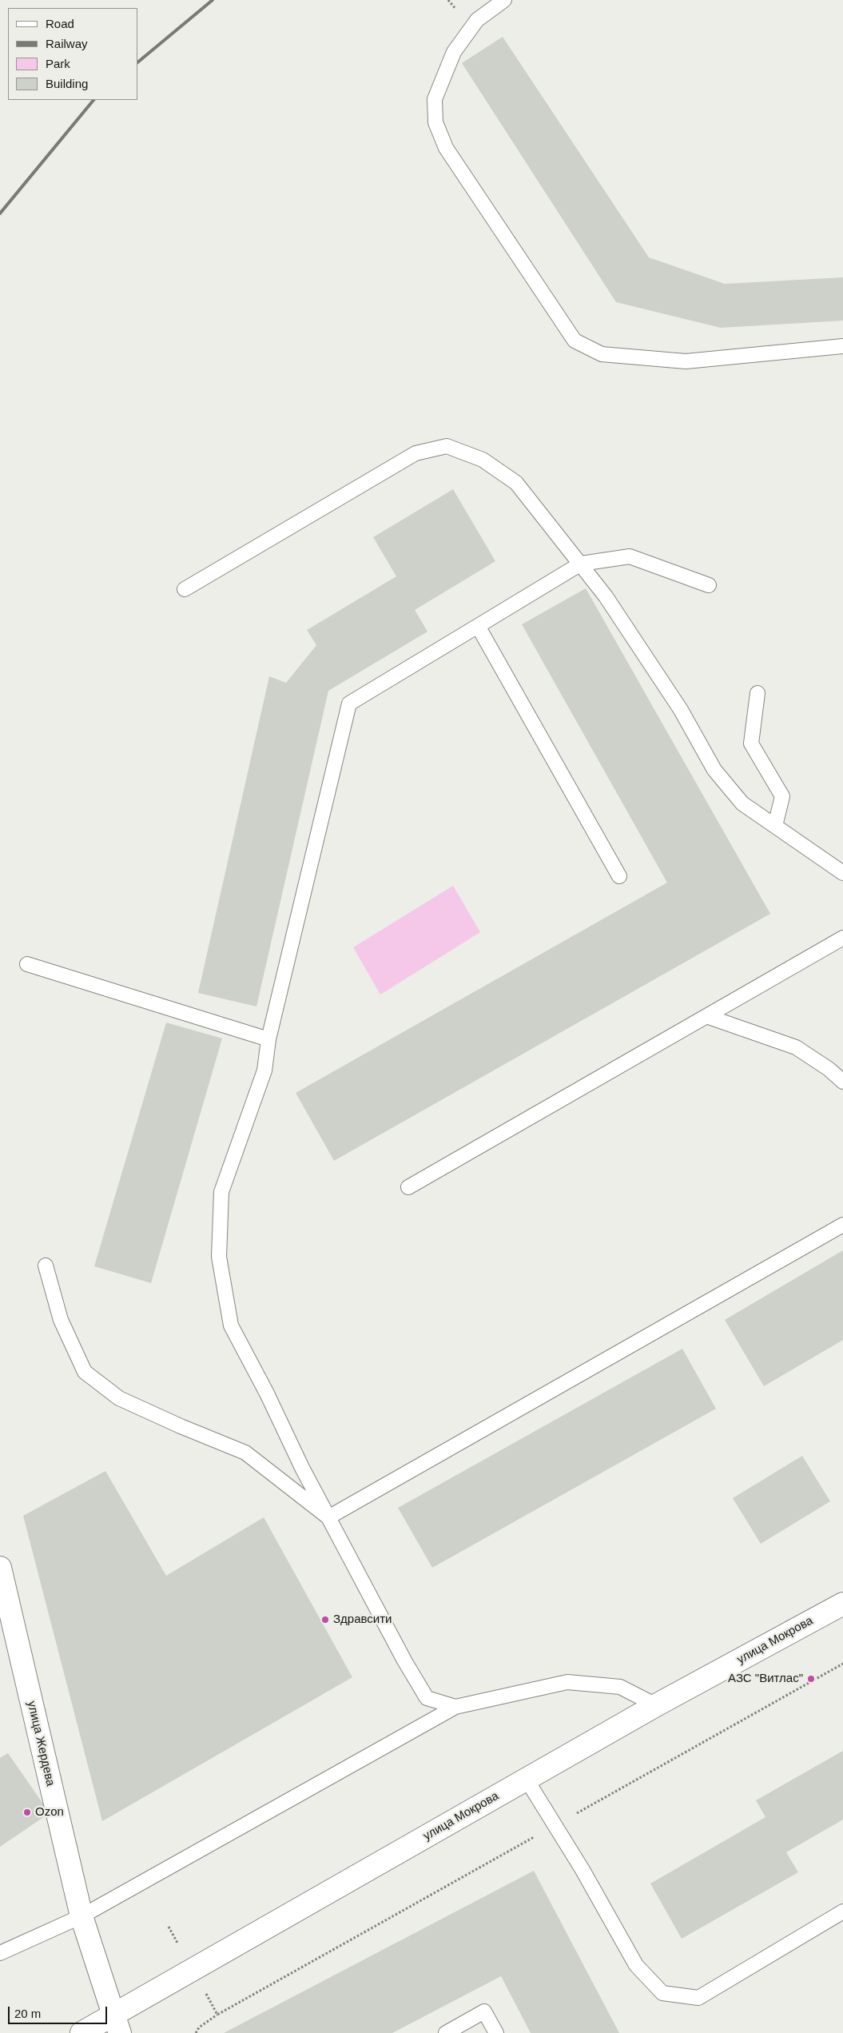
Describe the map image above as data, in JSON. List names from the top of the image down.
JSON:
{
  "streets": {
    "main road": ["улица Мокрова", "улица Жердева"]
  },
  "crossings": [
    ["улица Мокрова", "улица Жердева"]
  ],
  "places": ["Здравсити", "АЗС \"Витлас\"", "Ozon"],
  "legend": [
    "Road",
    "Railway",
    "Park",
    "Building"
  ],
  "scale_bar": "20 m"
}
